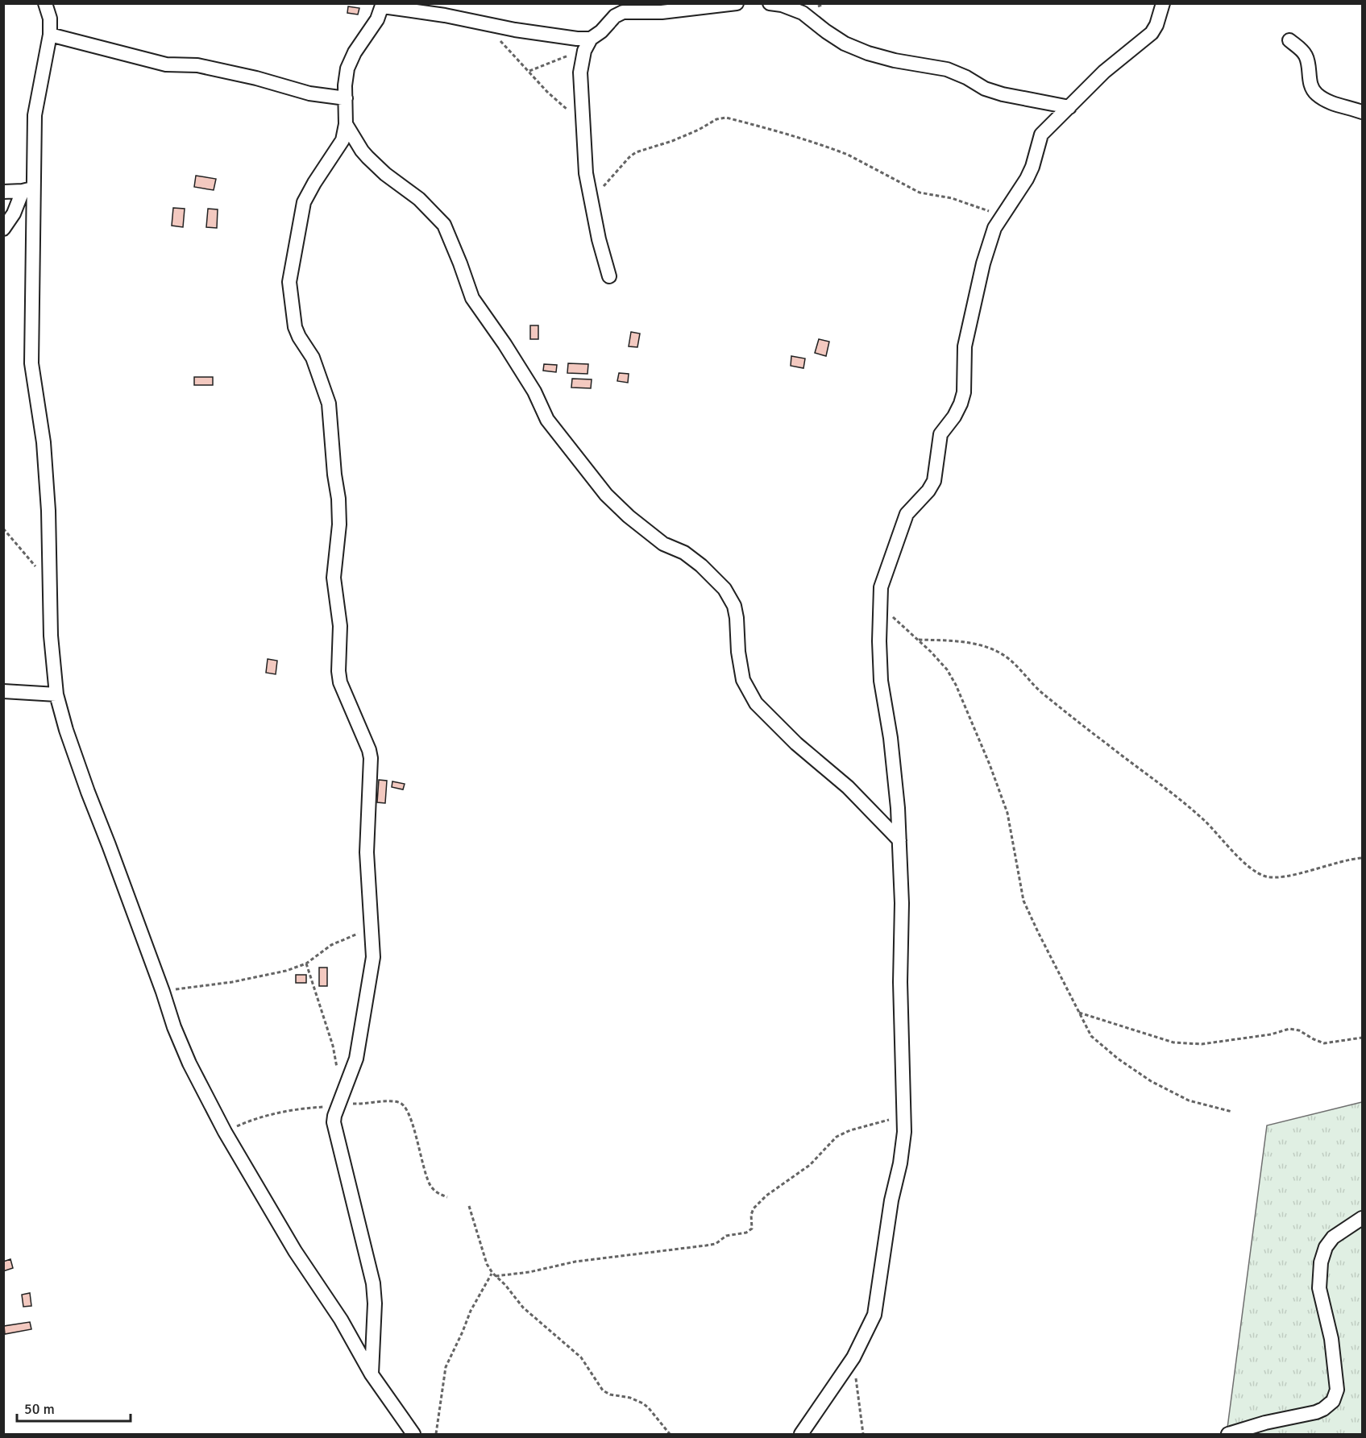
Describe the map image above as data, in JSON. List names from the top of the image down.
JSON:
{
  "scale_bar": "50 m"
}
